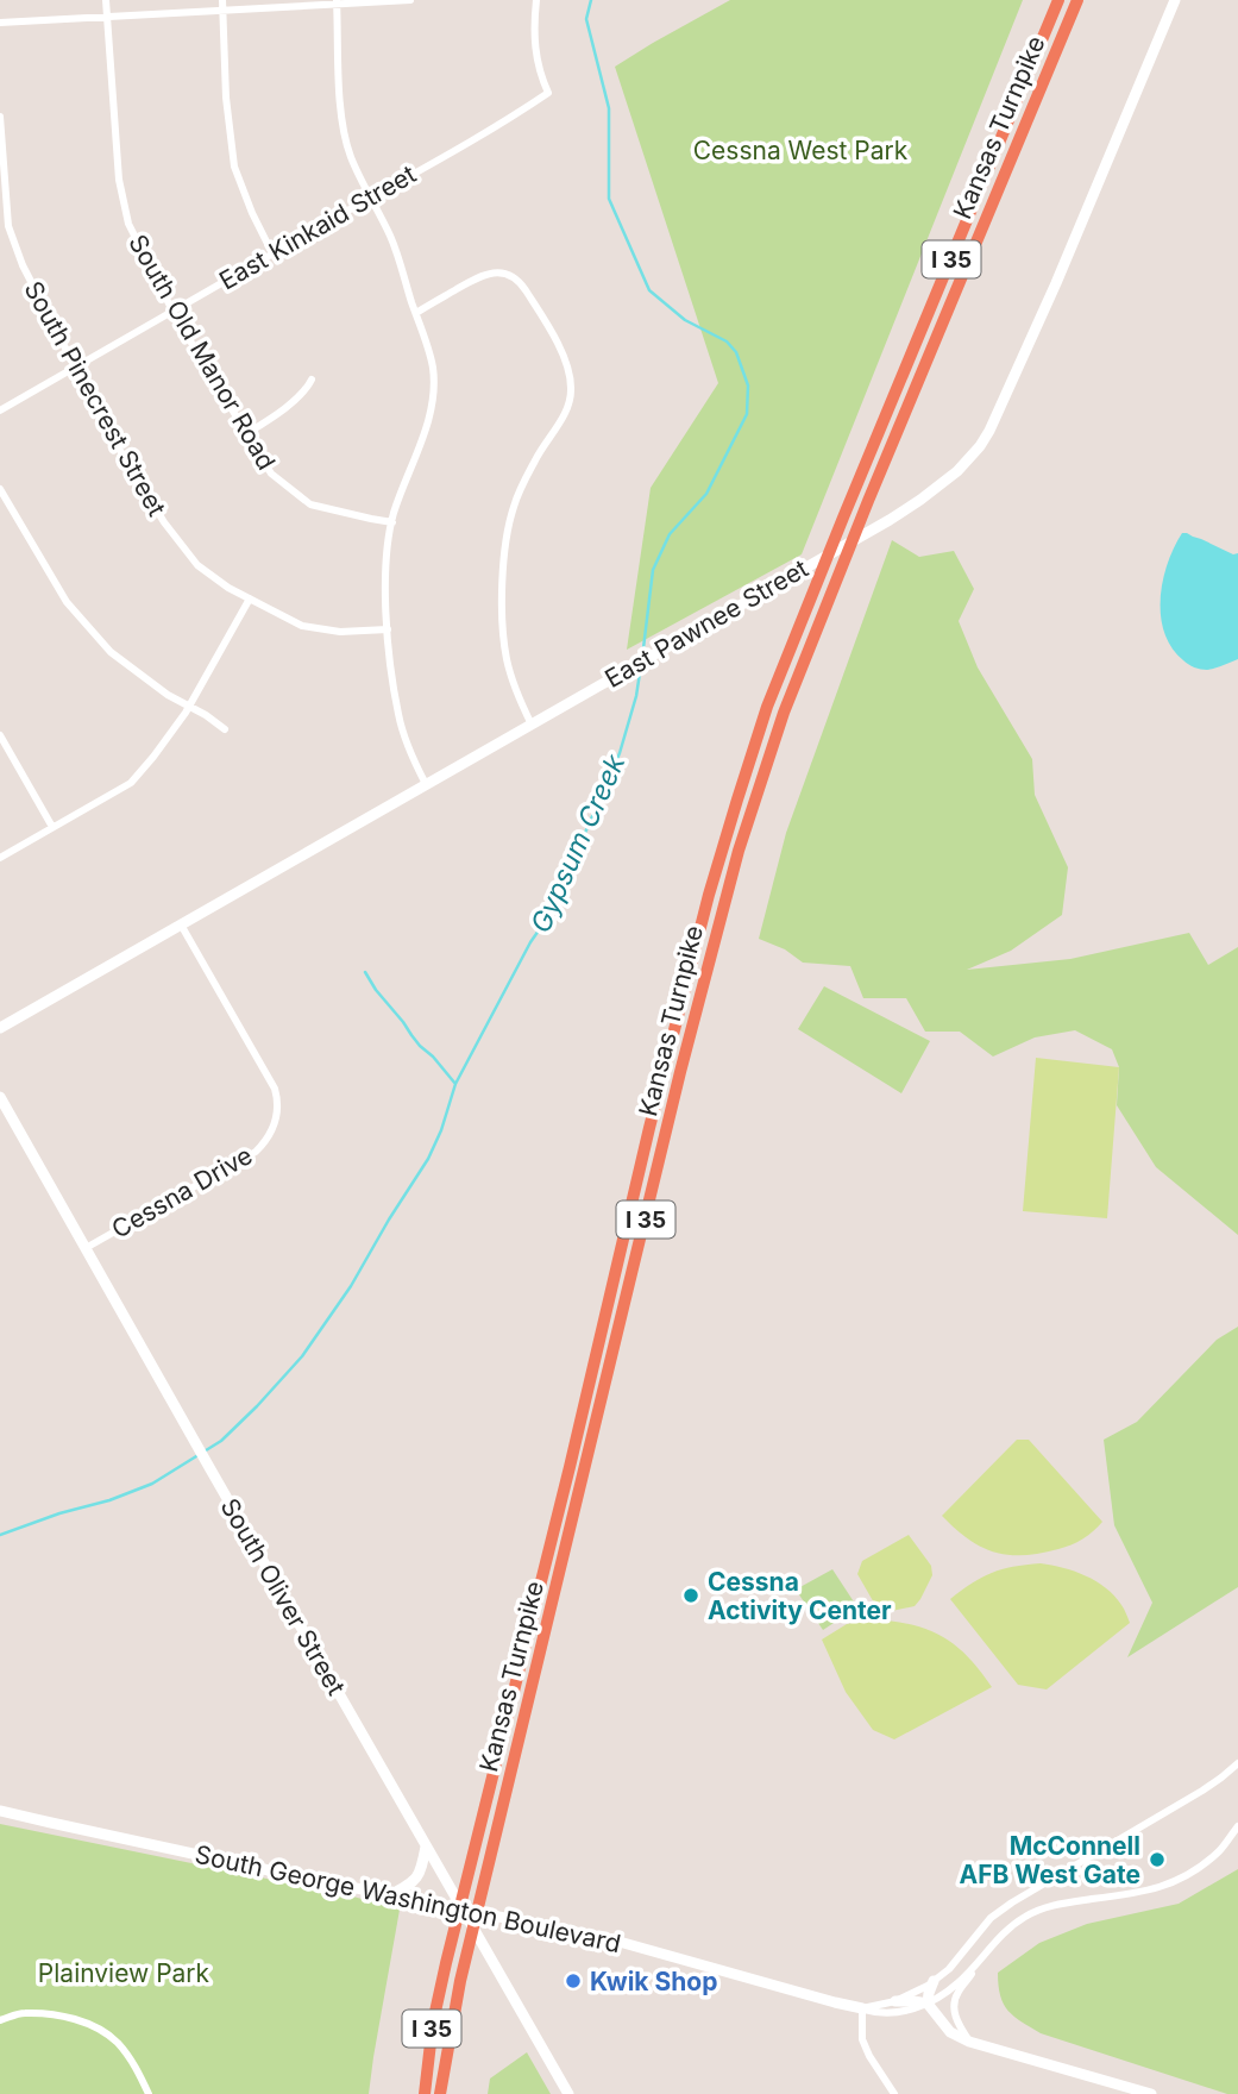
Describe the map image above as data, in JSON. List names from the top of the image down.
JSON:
{
  "streets": {
    "highway": ["Kansas Turnpike", "I 35"],
    "main road": ["East Pawnee Street", "South Oliver Street", "South George Washington Boulevard"],
    "street": [
      "East Kinkaid Street",
      "South Old Manor Road",
      "South Pinecrest Street",
      "Cessna Drive"
    ]
  },
  "crossings": [
    ["East Kinkaid Street", "South Old Manor Road"],
    ["East Kinkaid Street", "South Pinecrest Street"],
    ["East Pawnee Street", "Cessna Drive"],
    ["Cessna Drive", "South Oliver Street"],
    ["South Oliver Street", "South George Washington Boulevard"]
  ],
  "water": ["Gypsum Creek"],
  "parks": ["Cessna West Park", "Plainview Park"],
  "places": ["Cessna Activity Center", "McConnell AFB West Gate", "Kwik Shop"]
}
